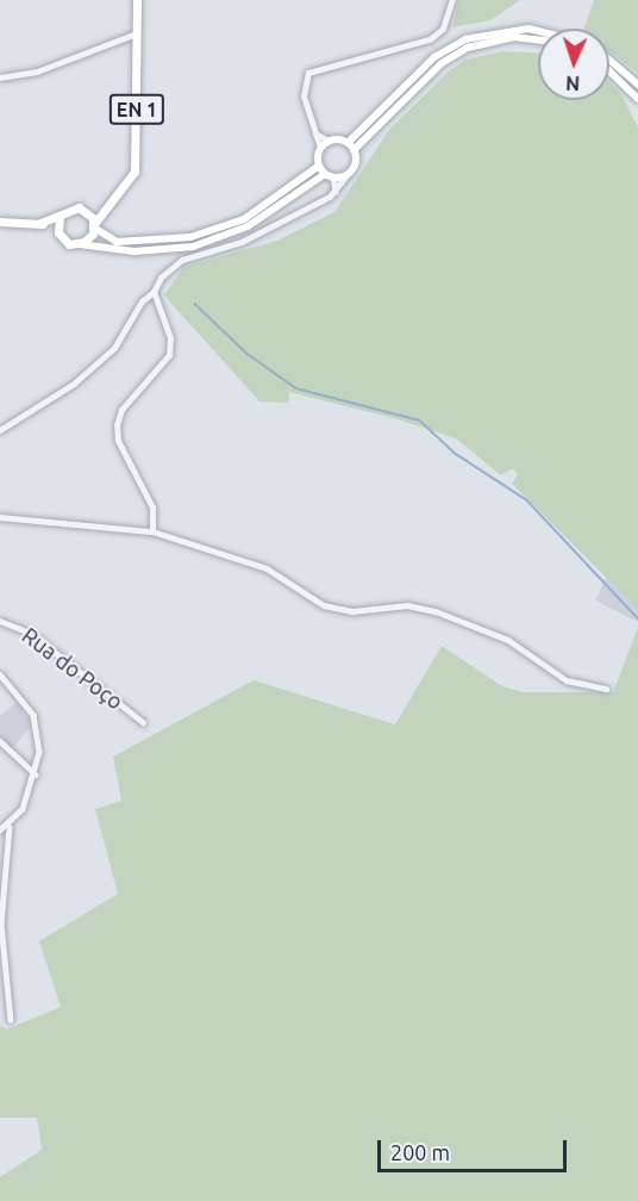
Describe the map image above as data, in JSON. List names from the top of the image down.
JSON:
{
  "streets": {
    "main road": ["EN 1"],
    "street": ["Rua do Poço"]
  },
  "scale_bar": "200 m",
  "north": "bottom"
}
